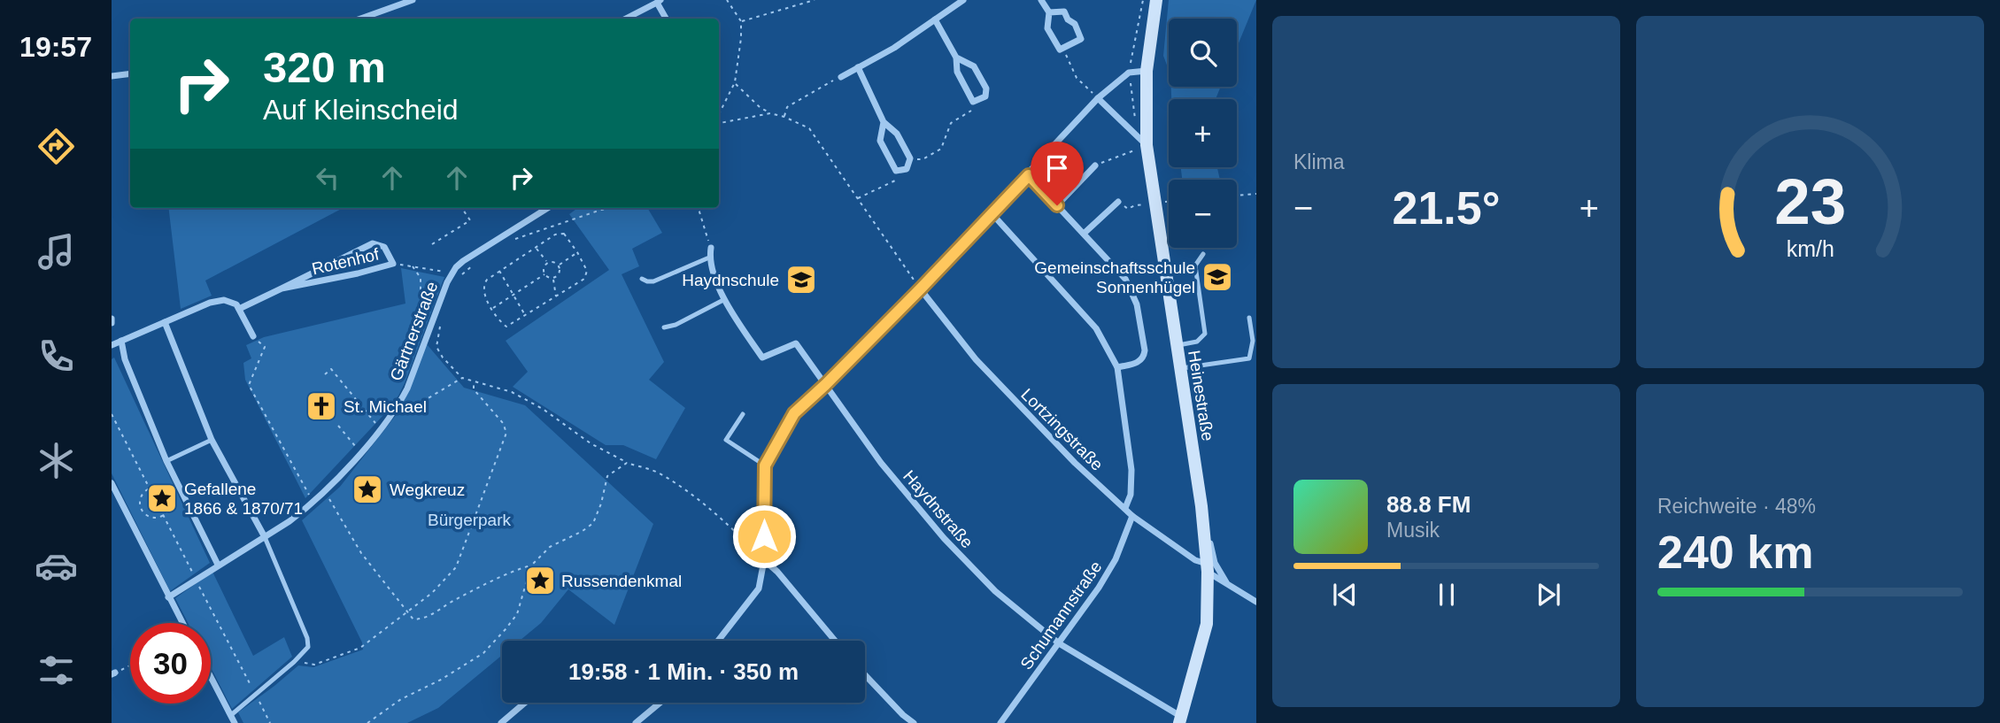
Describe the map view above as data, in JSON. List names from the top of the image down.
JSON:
{
  "streets": {
    "main road": ["Heinestraße"],
    "street": [
      "Rotenhof",
      "Gärtnerstraße",
      "Lortzingstraße",
      "Haydnstraße",
      "Schumannstraße"
    ]
  },
  "crossings": [
    ["Heinestraße", "Lortzingstraße"],
    ["Heinestraße", "Haydnstraße"],
    ["Lortzingstraße", "Schumannstraße"],
    ["Haydnstraße", "Schumannstraße"]
  ],
  "parks": ["Bürgerpark"],
  "places": {
    "school or university": ["Gemeinschaftsschule Sonnenhügel", "Haydnschule"],
    "church": ["St. Michael"],
    "place": ["Wegkreuz", "Gefallene 1866 & 1870/71", "Russendenkmal"]
  },
  "page": {
    "tabs": "19:57",
    "tile": [
      "Klima",
      ["Reichweite · 48%", "240 km"]
    ],
    "map_buttons": ["+", "−"],
    "turn": ["320 m", "Auf Kleinscheid"],
    "heat": ["−", "21.5°", "+"],
    "song": ["88.8 FM", "Musik"],
    "limit": "30",
    "trip": "19:58 · 1 Min. · 350 m",
    "gauge": ["23", "km/h"]
  }
}
